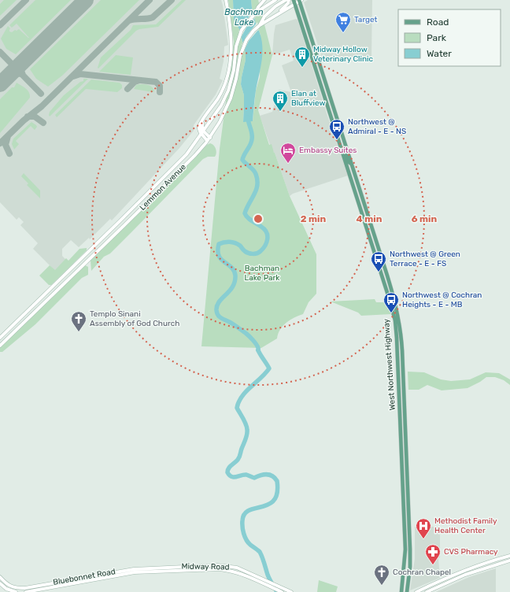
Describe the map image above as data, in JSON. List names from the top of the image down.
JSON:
{
  "streets": {
    "main road": [
      "Lemmon Avenue",
      "West Northwest Highway",
      "Midway Road",
      "Bluebonnet Road"
    ]
  },
  "crossings": [
    ["Midway Road", "Bluebonnet Road"]
  ],
  "water": ["Bachman Lake"],
  "parks": ["Bachman Lake Park"],
  "places": {
    "supermarket": ["Target"],
    "building": ["Midway Hollow Veterinary Clinic", "Elan at Bluffview"],
    "bus stop": ["Northwest @ Admiral - E - NS", "Northwest @ Green Terrace - E - FS", "Northwest @ Cochran Heights - E - MB"],
    "hotel": ["Embassy Suites"],
    "church": ["Templo Sinani Assembly of God Church", "Cochran Chapel"],
    "hospital": ["Methodist Family Health Center"],
    "pharmacy": ["CVS Pharmacy"]
  },
  "legend": ["Road", "Park", "Water"],
  "rings": ["2 min", "4 min", "6 min"]
}
